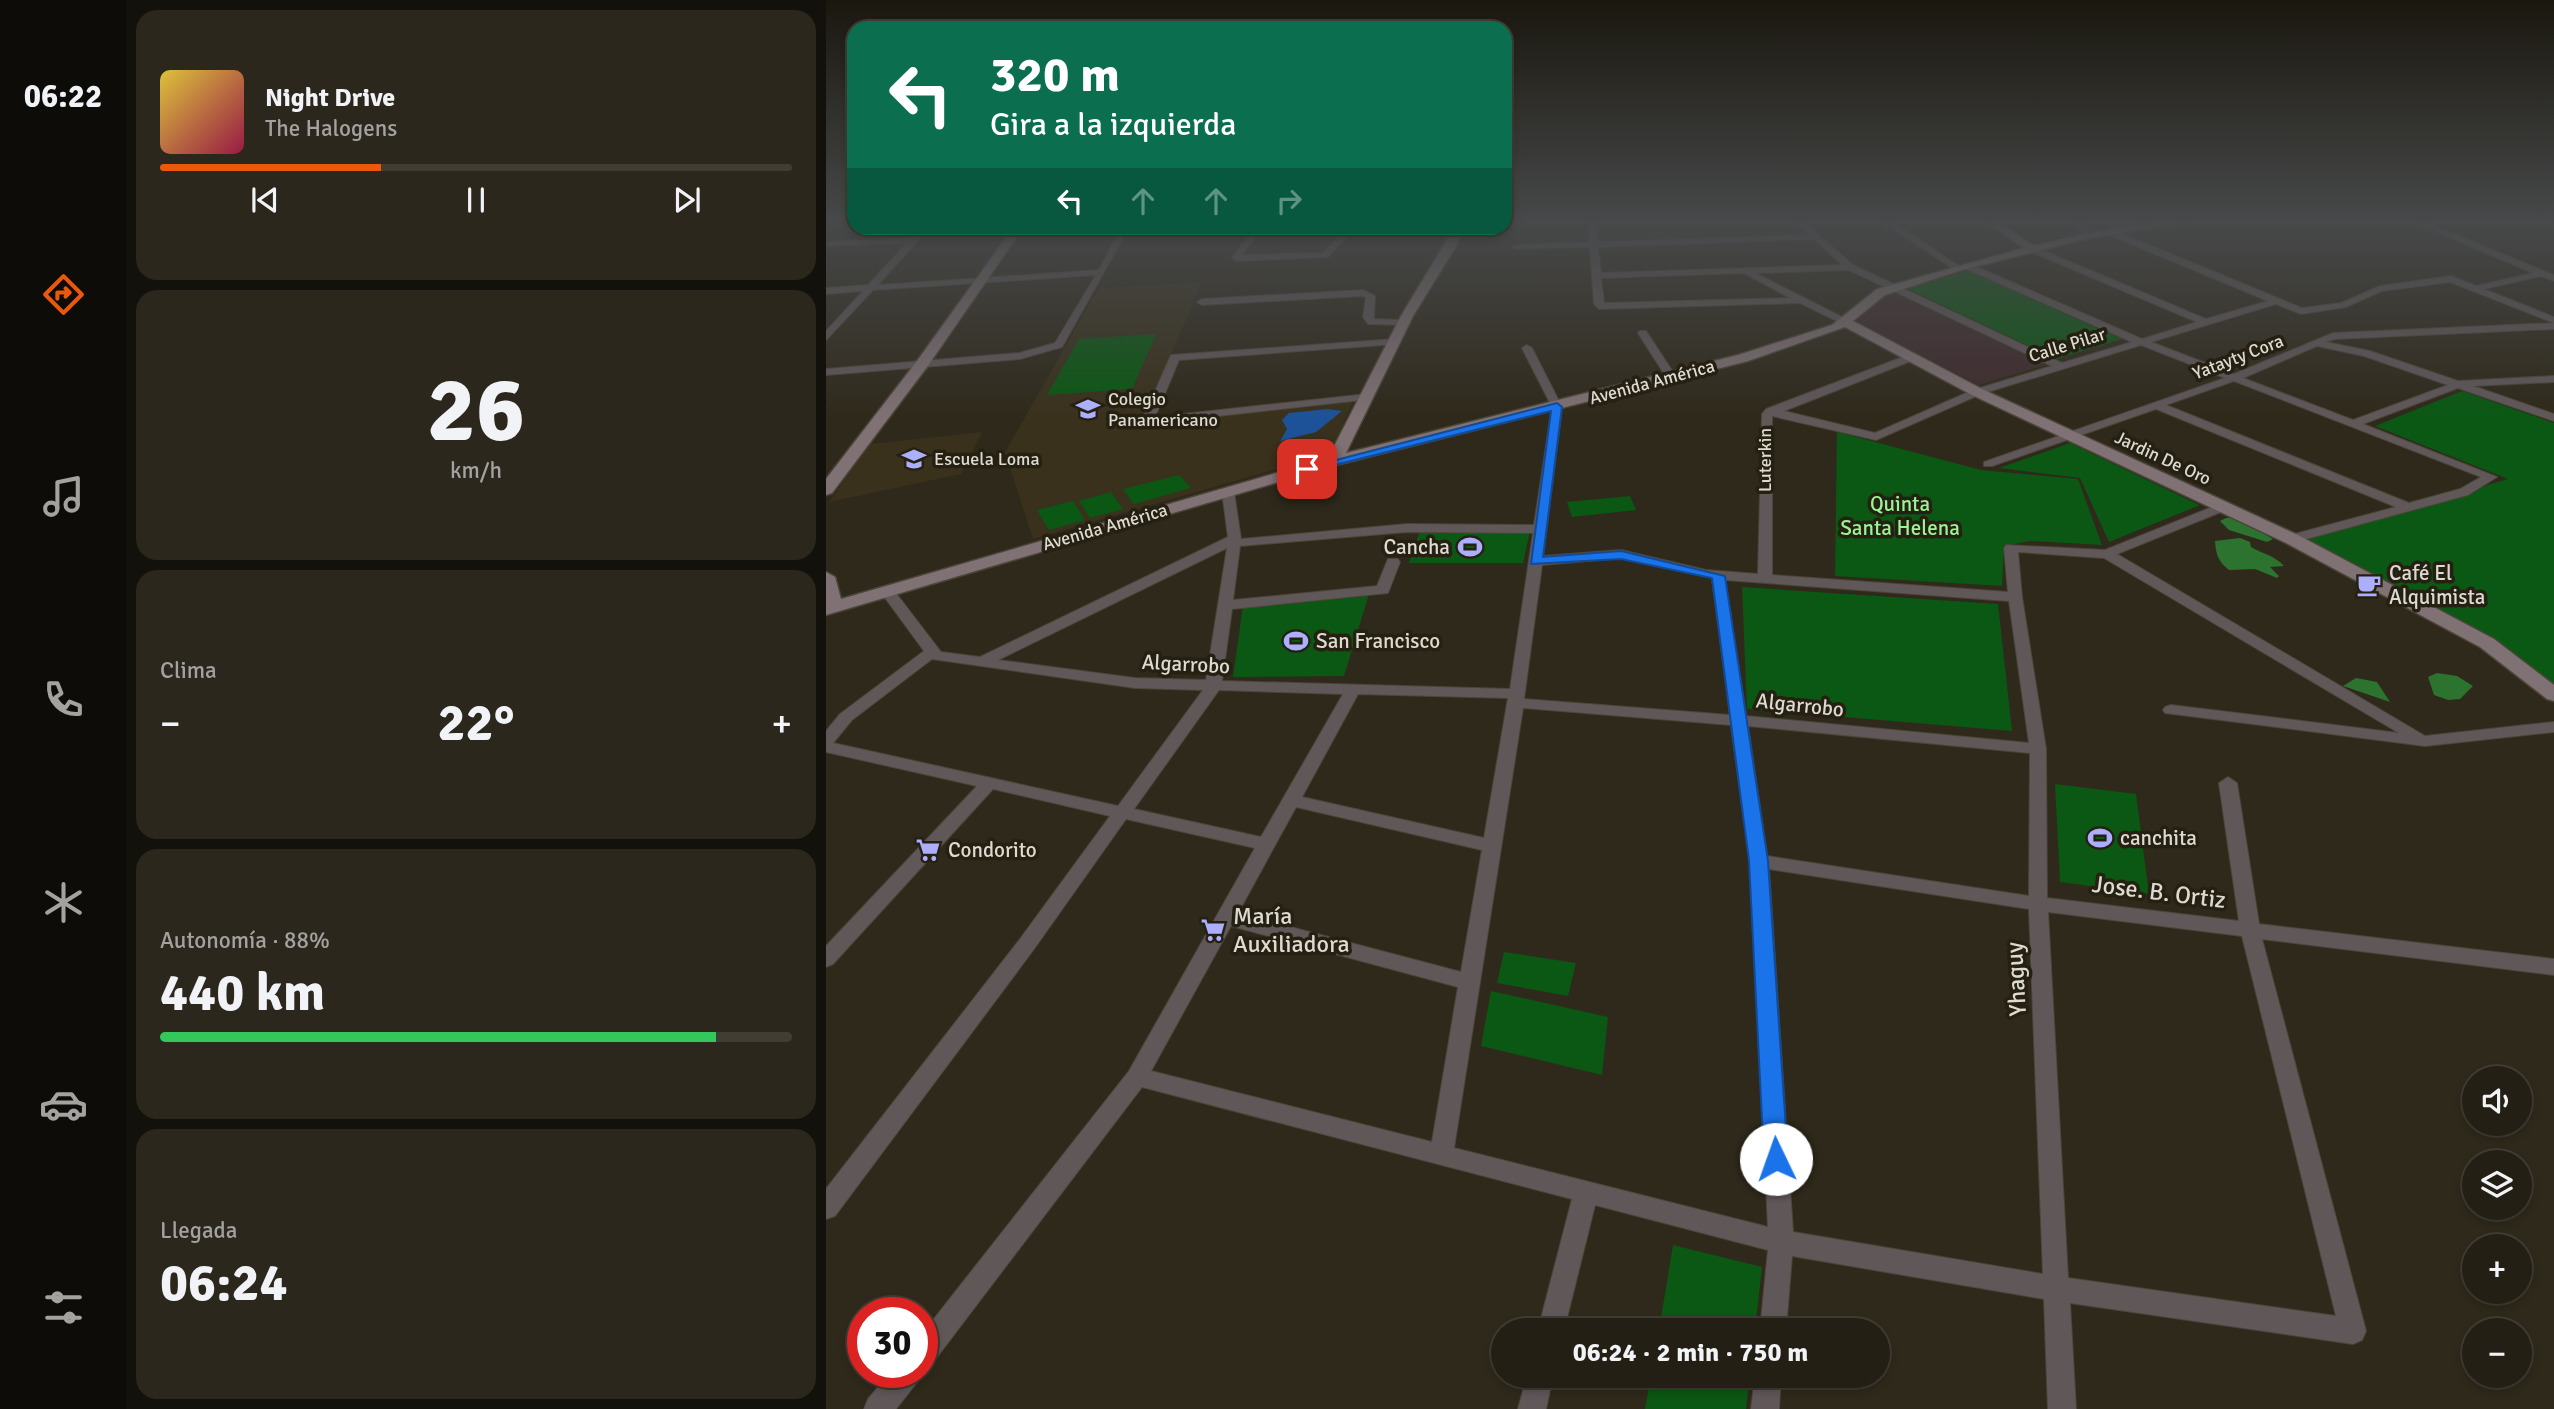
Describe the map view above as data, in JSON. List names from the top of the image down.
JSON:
{
  "streets": {
    "street": [
      "Calle Pilar",
      "Yatayty Cora",
      "Avenida América",
      "Jardin De Oro",
      "Luterkin",
      "Algarrobo",
      "Jose. B. Ortiz",
      "Yhaguy"
    ]
  },
  "crossings": [
    ["Calle Pilar", "Jardin De Oro"],
    ["Calle Pilar", "Luterkin"],
    ["Yatayty Cora", "Jardin De Oro"],
    ["Avenida América", "Jardin De Oro"],
    ["Jardin De Oro", "Luterkin"],
    ["Algarrobo", "Yhaguy"],
    ["Jose. B. Ortiz", "Yhaguy"]
  ],
  "parks": ["Quinta Santa Helena"],
  "places": {
    "school or university": ["Colegio Panamericano", "Escuela Loma"],
    "sports": ["Cancha", "San Francisco", "canchita"],
    "cafe": ["Café El Alquimista"],
    "supermarket": ["Condorito", "María Auxiliadora"]
  },
  "page": {
    "tabs": "06:22",
    "turn": ["320 m", "Gira a la izquierda"],
    "song": ["Night Drive", "The Halogens"],
    "tile": [
      ["26", "km/h"],
      "Clima",
      ["Autonomía · 88%", "440 km"],
      ["Llegada", "06:24"]
    ],
    "heat": ["−", "22°", "+"],
    "map_buttons": ["+", "−"],
    "limit": "30",
    "trip": "06:24 · 2 min · 750 m"
  }
}
